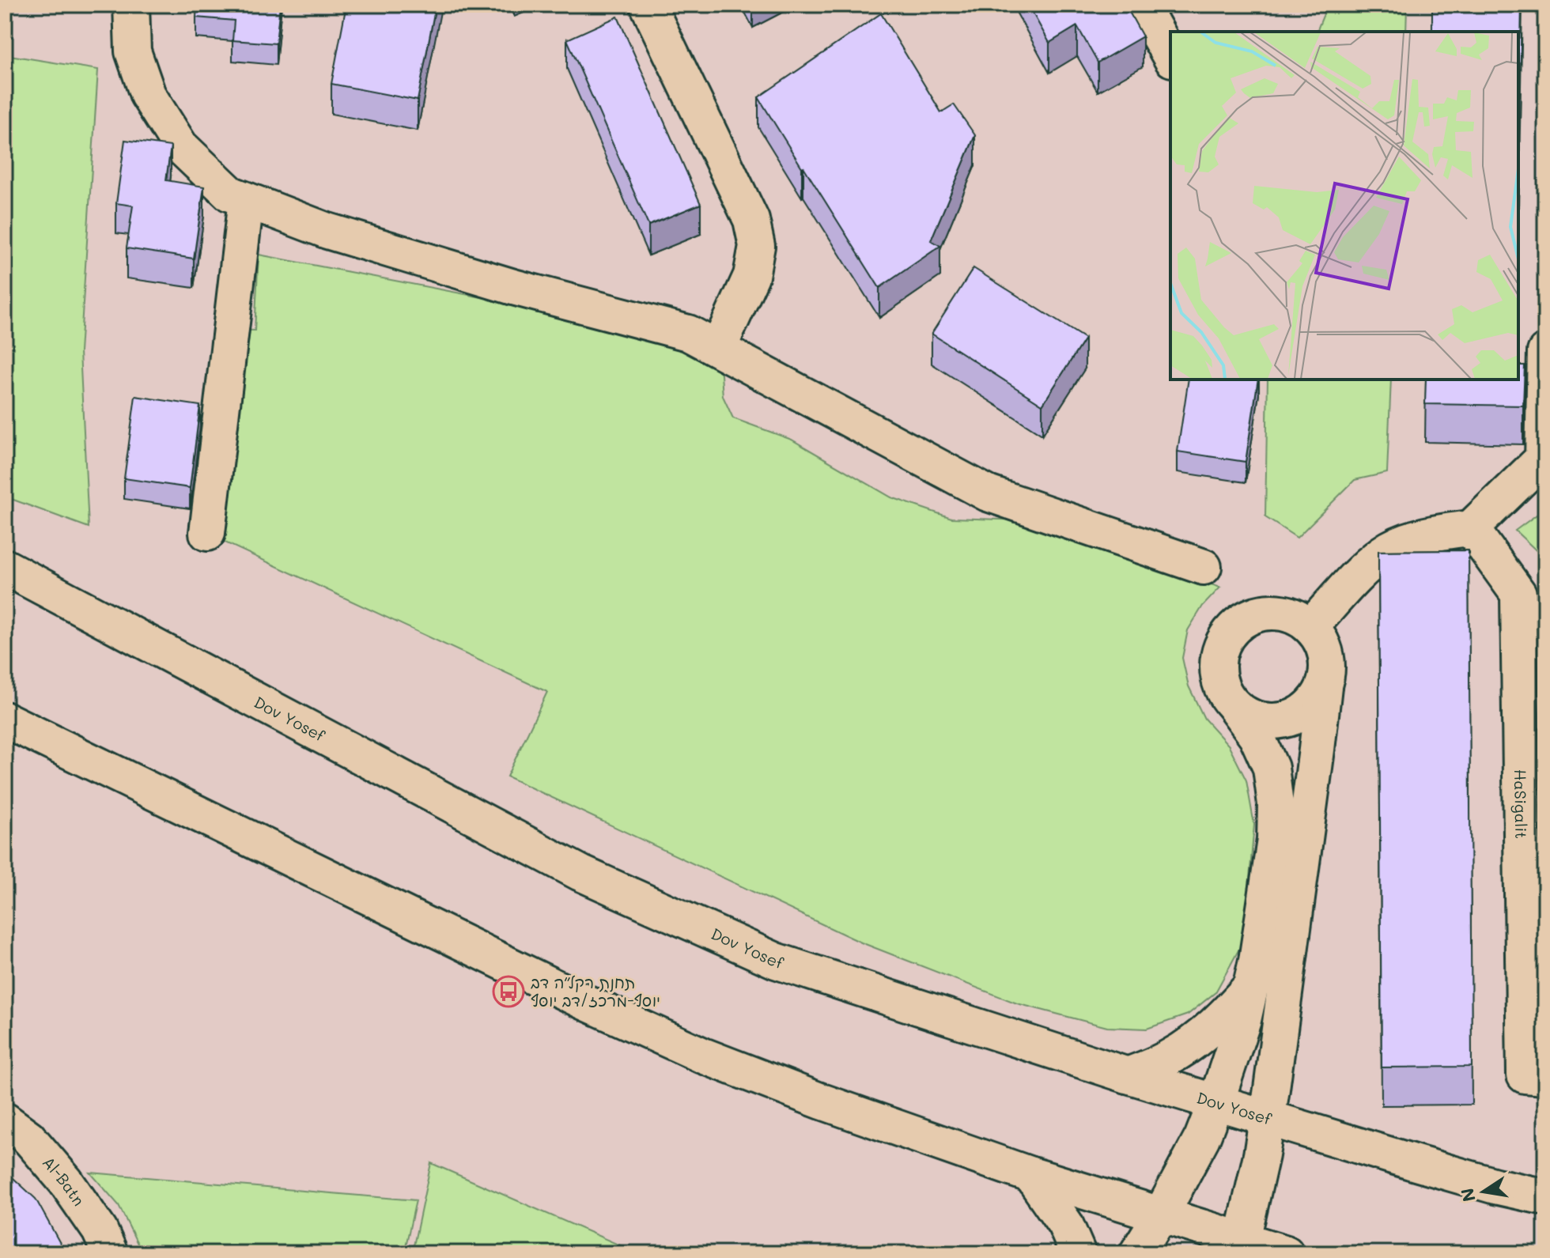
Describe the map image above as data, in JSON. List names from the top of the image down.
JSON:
{
  "streets": {
    "street": ["Dov Yosef", "HaSigalit", "Al-Batn"]
  },
  "places": {
    "bus stop": ["תחנת רקל״ה דב יוסף-מרכז/דב יוסף"]
  },
  "north": "left"
}
